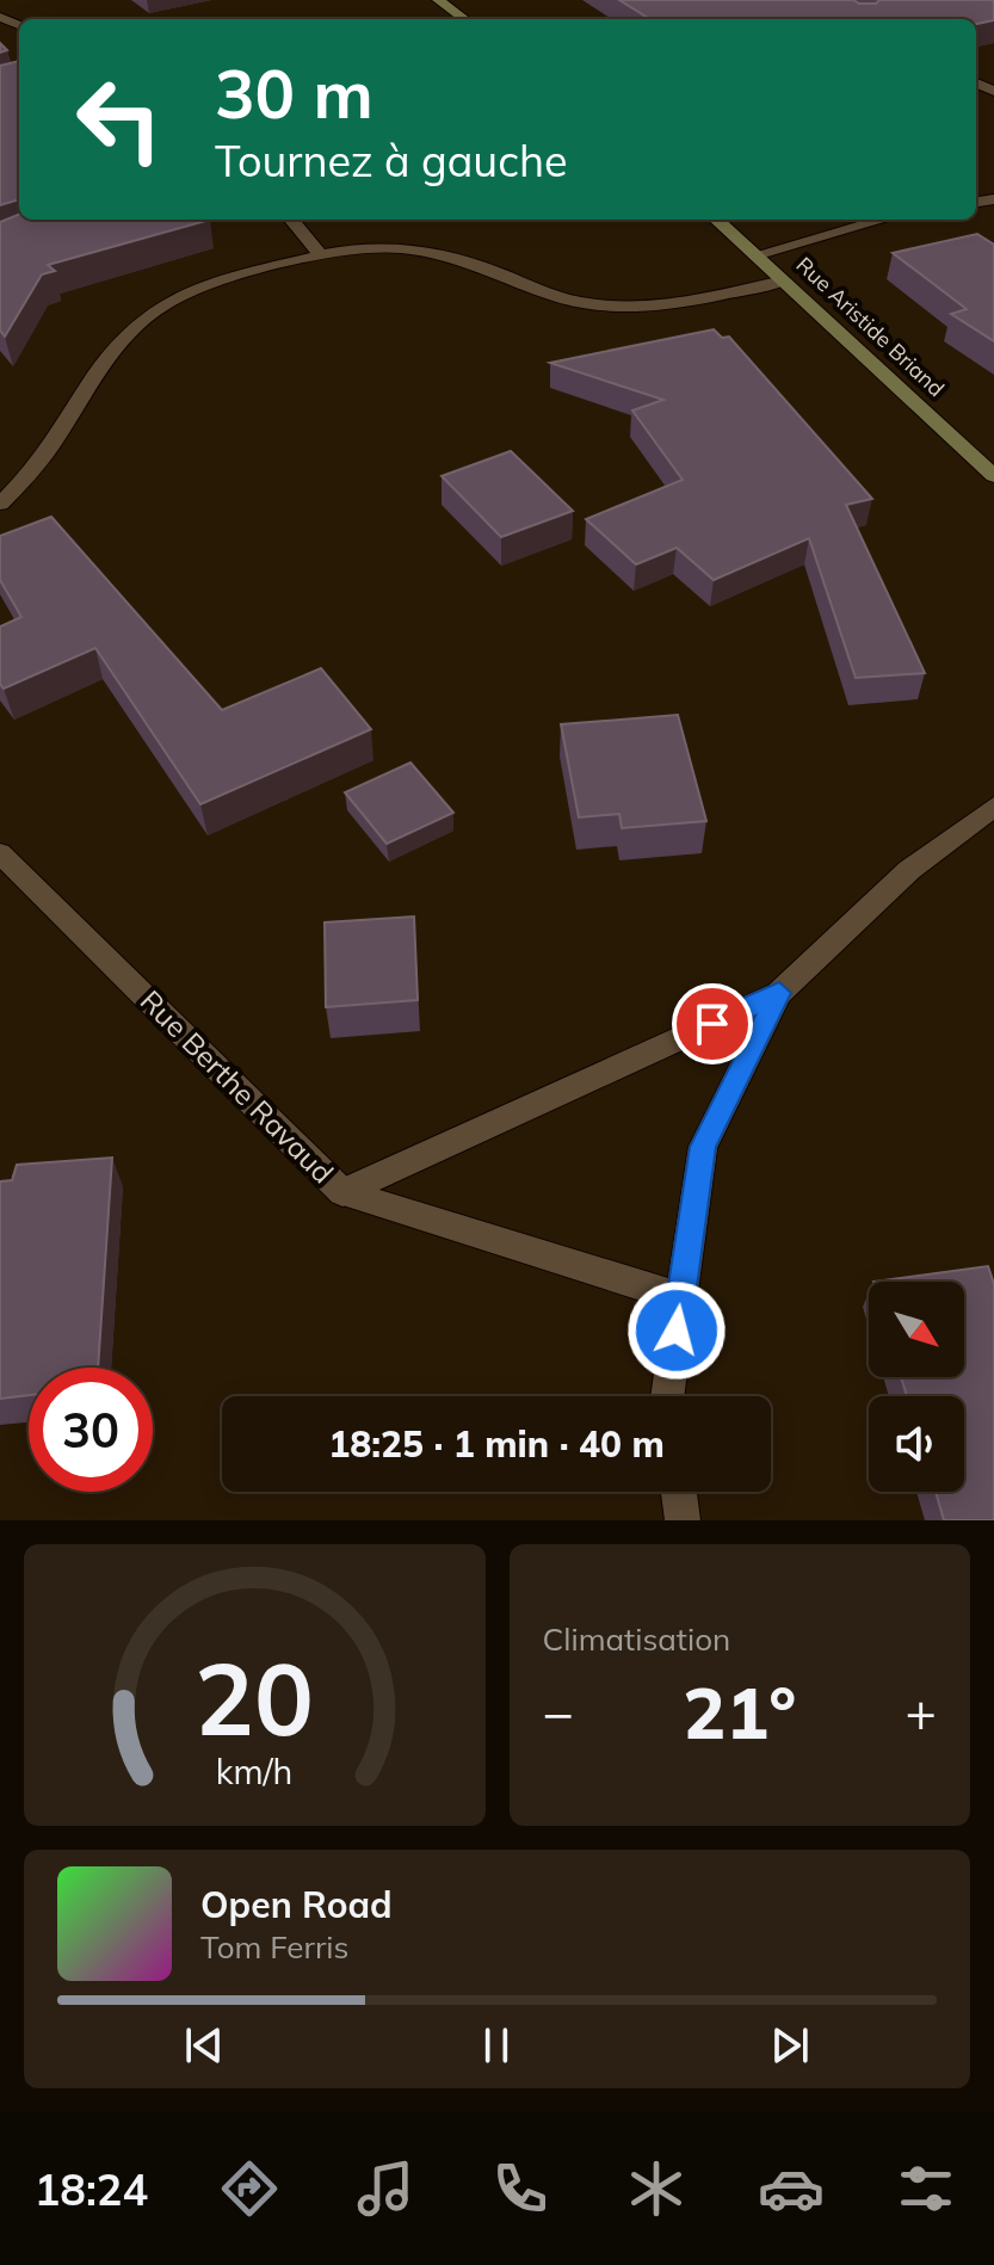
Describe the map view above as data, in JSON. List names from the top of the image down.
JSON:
{
  "streets": {
    "main road": ["Rue Aristide Briand"],
    "street": ["Rue Berthe Ravaud"]
  },
  "north": "bottom right",
  "page": {
    "turn": ["30 m", "Tournez à gauche"],
    "limit": "30",
    "trip": "18:25 · 1 min · 40 m",
    "tile": "Climatisation",
    "heat": ["−", "21°", "+"],
    "song": ["Open Road", "Tom Ferris"],
    "tabs": "18:24",
    "gauge": ["20", "km/h"]
  }
}
